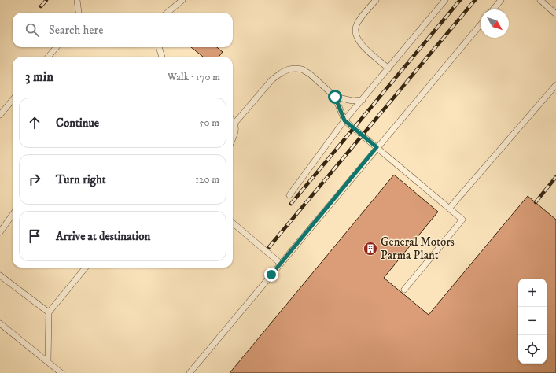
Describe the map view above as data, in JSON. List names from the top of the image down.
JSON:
{
  "places": {
    "building": ["General Motors Parma Plant"]
  },
  "north": "bottom right",
  "page": {
    "search": "Search here",
    "heading": ["3 min", "Walk · 170 m"],
    "list": [
      ["Continue", "50 m"],
      ["Turn right", "120 m"],
      "Arrive at destination"
    ],
    "map_buttons": ["+", "−"]
  }
}
